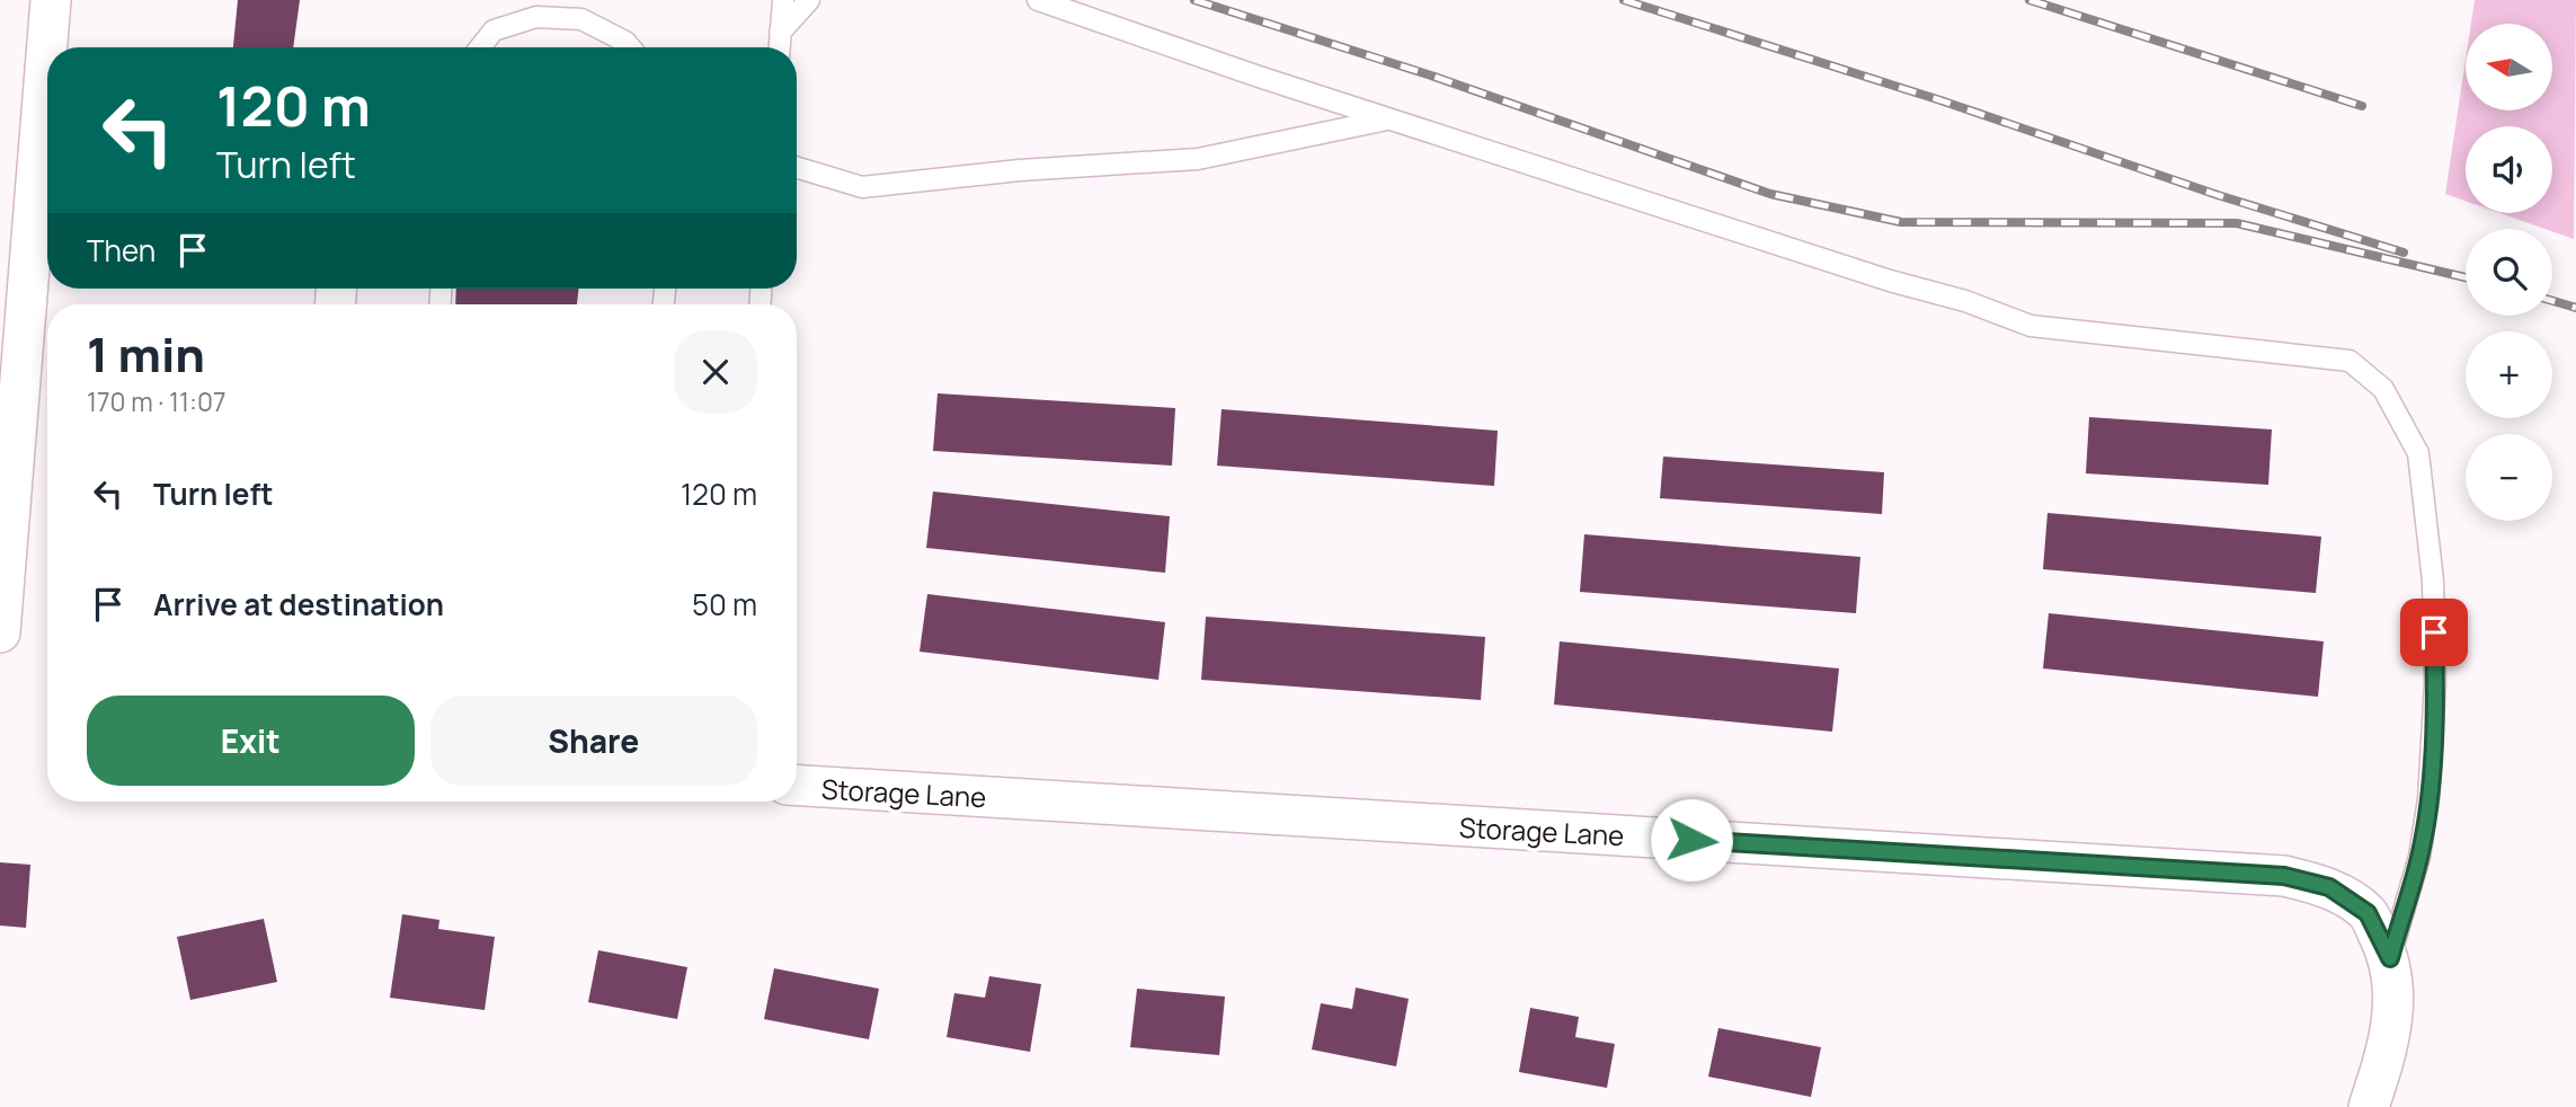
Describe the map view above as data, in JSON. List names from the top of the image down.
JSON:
{
  "streets": {
    "street": ["Storage Lane"]
  },
  "north": "left",
  "page": {
    "map_buttons": ["+", "−"],
    "turn": ["120 m", "Turn left"],
    "then": "Then",
    "heading": ["1 min", "170 m · 11:07"],
    "list": [
      {
        "name": "Turn left",
        "value": "120 m"
      },
      {
        "name": "Arrive at destination",
        "value": "50 m"
      }
    ],
    "buttons": ["Exit", "Share"]
  }
}
